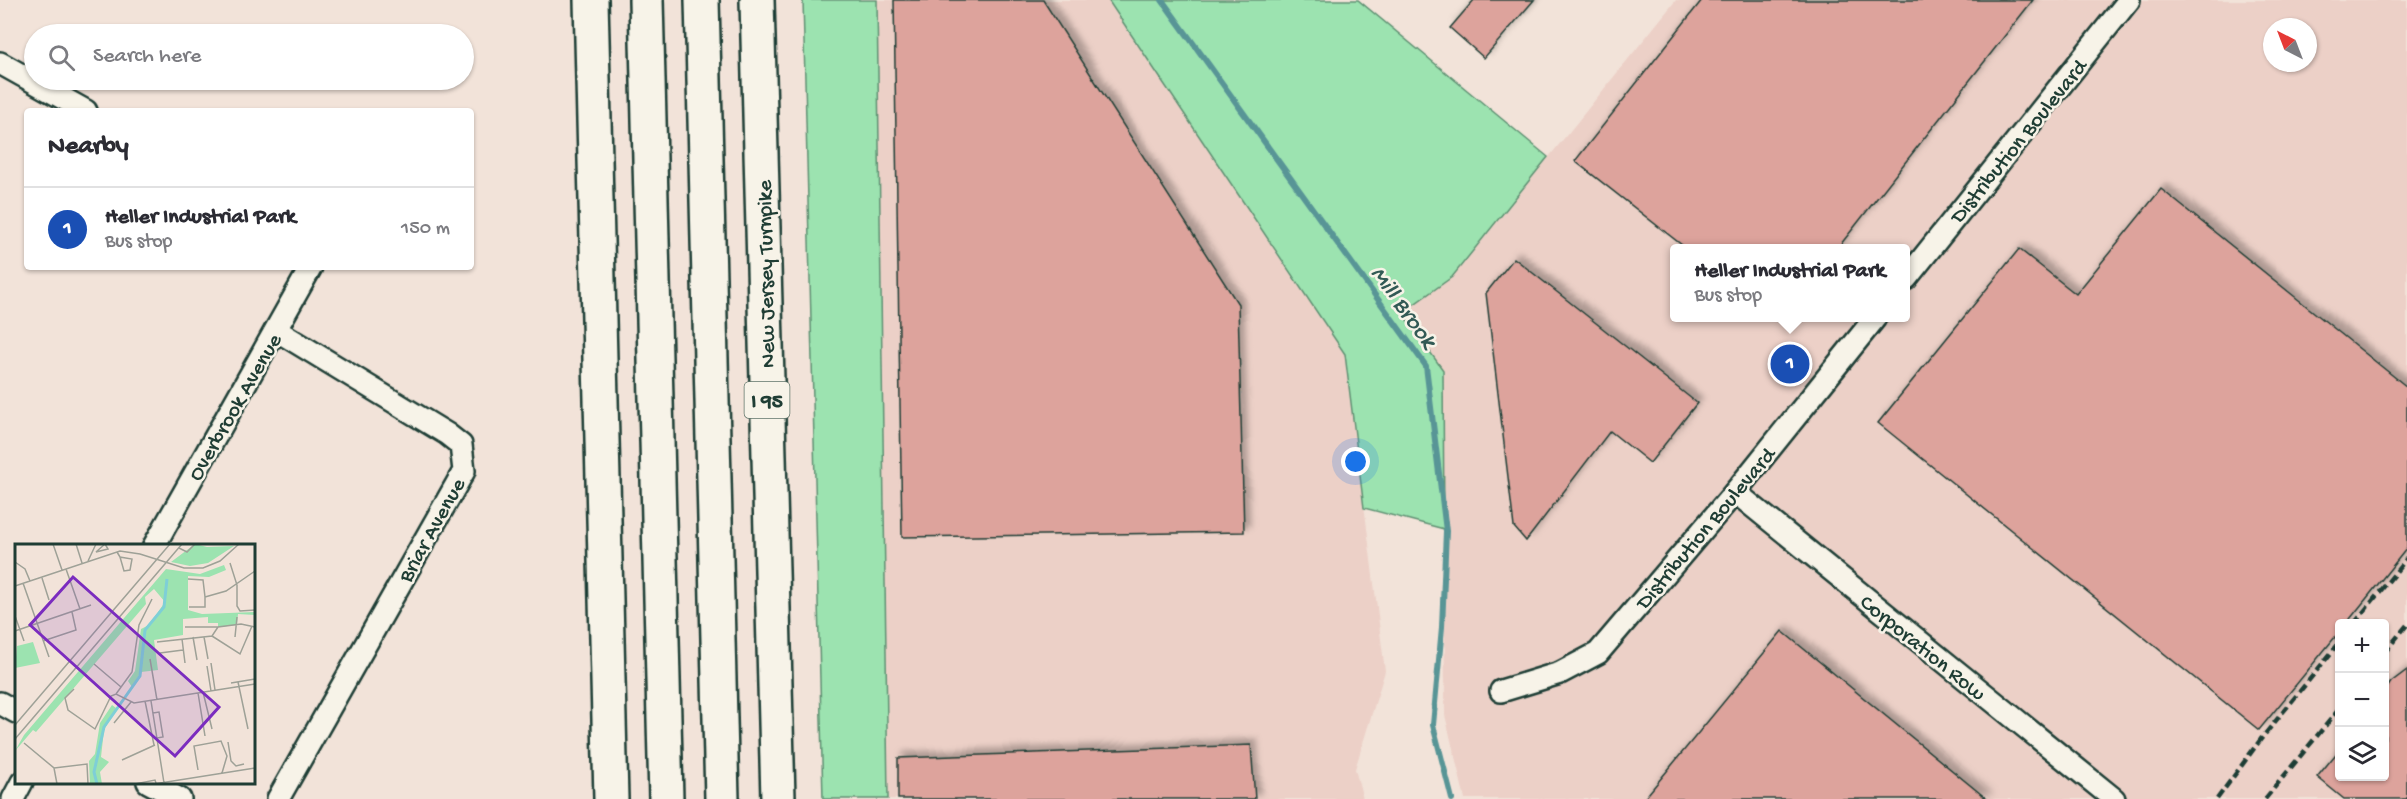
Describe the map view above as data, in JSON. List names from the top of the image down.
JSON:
{
  "streets": {
    "highway": ["New Jersey Turnpike", "I 95"],
    "street": [
      "Distribution Boulevard",
      "Overbrook Avenue",
      "Briar Avenue",
      "Corporation Row"
    ]
  },
  "crossings": [
    ["Distribution Boulevard", "Corporation Row"],
    ["Overbrook Avenue", "Briar Avenue"]
  ],
  "water": ["Mill Brook"],
  "north": "top left",
  "page": {
    "search": "Search here",
    "heading": "Nearby",
    "list": [
      {
        "mark": "1",
        "name": "Heller Industrial Park",
        "note": "Bus stop",
        "value": "150 m"
      }
    ],
    "popup": ["Heller Industrial Park", "Bus stop"],
    "pins": "1",
    "map_buttons": ["+", "−"]
  }
}
